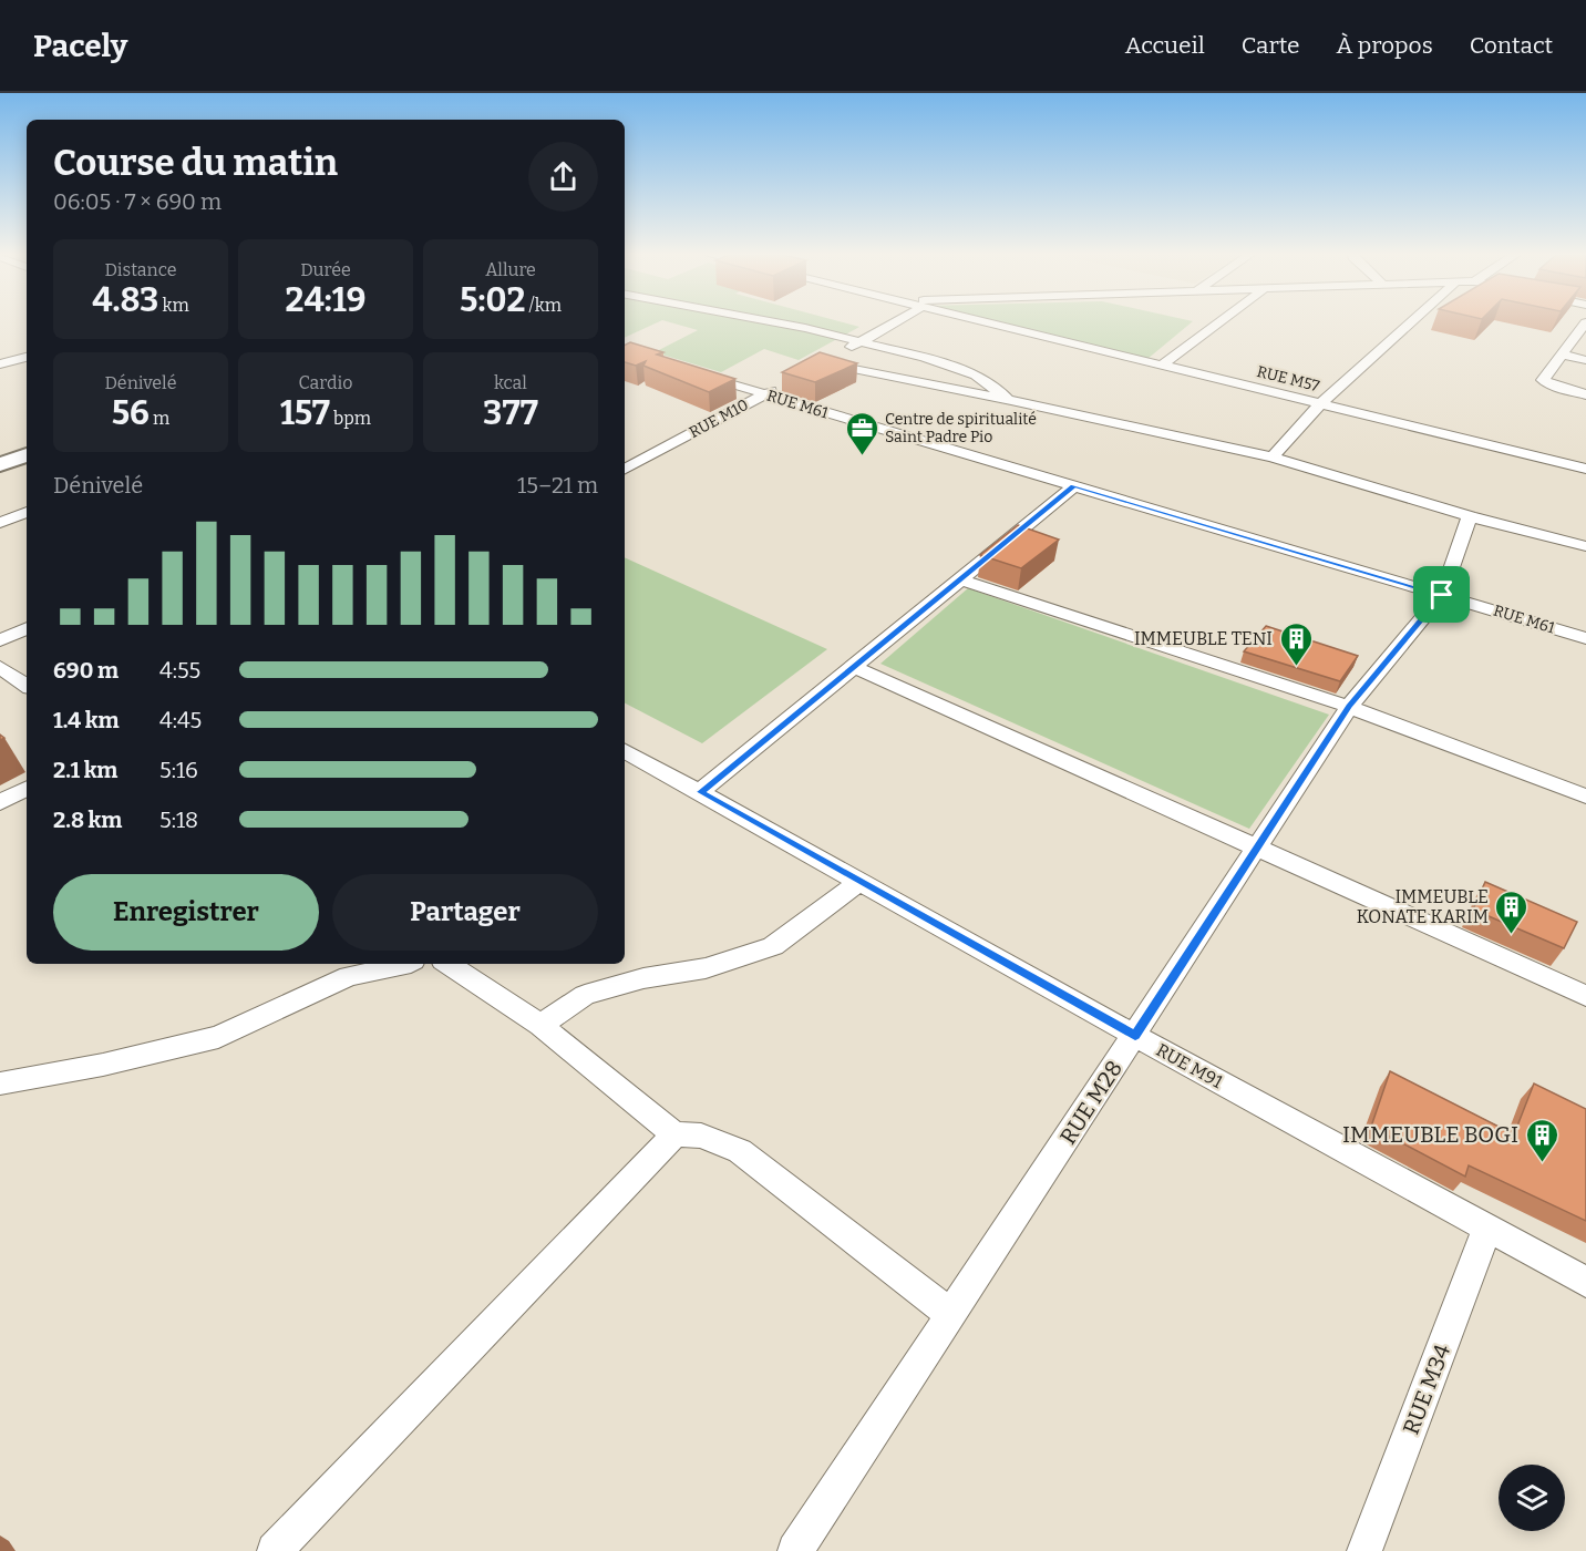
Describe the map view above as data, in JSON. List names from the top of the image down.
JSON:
{
  "streets": {
    "street": [
      "RUE M57",
      "RUE M61",
      "RUE M10",
      "RUE M91",
      "RUE M28",
      "RUE M34"
    ]
  },
  "crossings": [
    ["RUE M61", "RUE M10"],
    ["RUE M61", "RUE M28"],
    ["RUE M91", "RUE M28"],
    ["RUE M91", "RUE M34"]
  ],
  "places": {
    "office": ["Centre de spiritualité Saint Padre Pio"],
    "building": ["IMMEUBLE TENI", "IMMEUBLE KONATE KARIM", "IMMEUBLE BOGI"]
  },
  "page": {
    "header": "Pacely",
    "nav": [
      "Accueil",
      "Carte",
      "À propos",
      "Contact"
    ],
    "heading": ["Course du matin", "06:05 · 7 × 690 m"],
    "stats": [
      ["Distance", "4.83 km"],
      ["Durée", "24:19"],
      ["Allure", "5:02 /km"],
      ["Dénivelé", "56 m"],
      ["Cardio", "157 bpm"],
      ["kcal", "377"]
    ],
    "chart": ["Dénivelé", "15–21 m"],
    "list": [
      {
        "name": "690 m",
        "note": "4:55"
      },
      {
        "name": "1.4 km",
        "note": "4:45"
      },
      {
        "name": "2.1 km",
        "note": "5:16"
      },
      {
        "name": "2.8 km",
        "note": "5:18"
      }
    ],
    "buttons": ["Enregistrer", "Partager"]
  }
}
